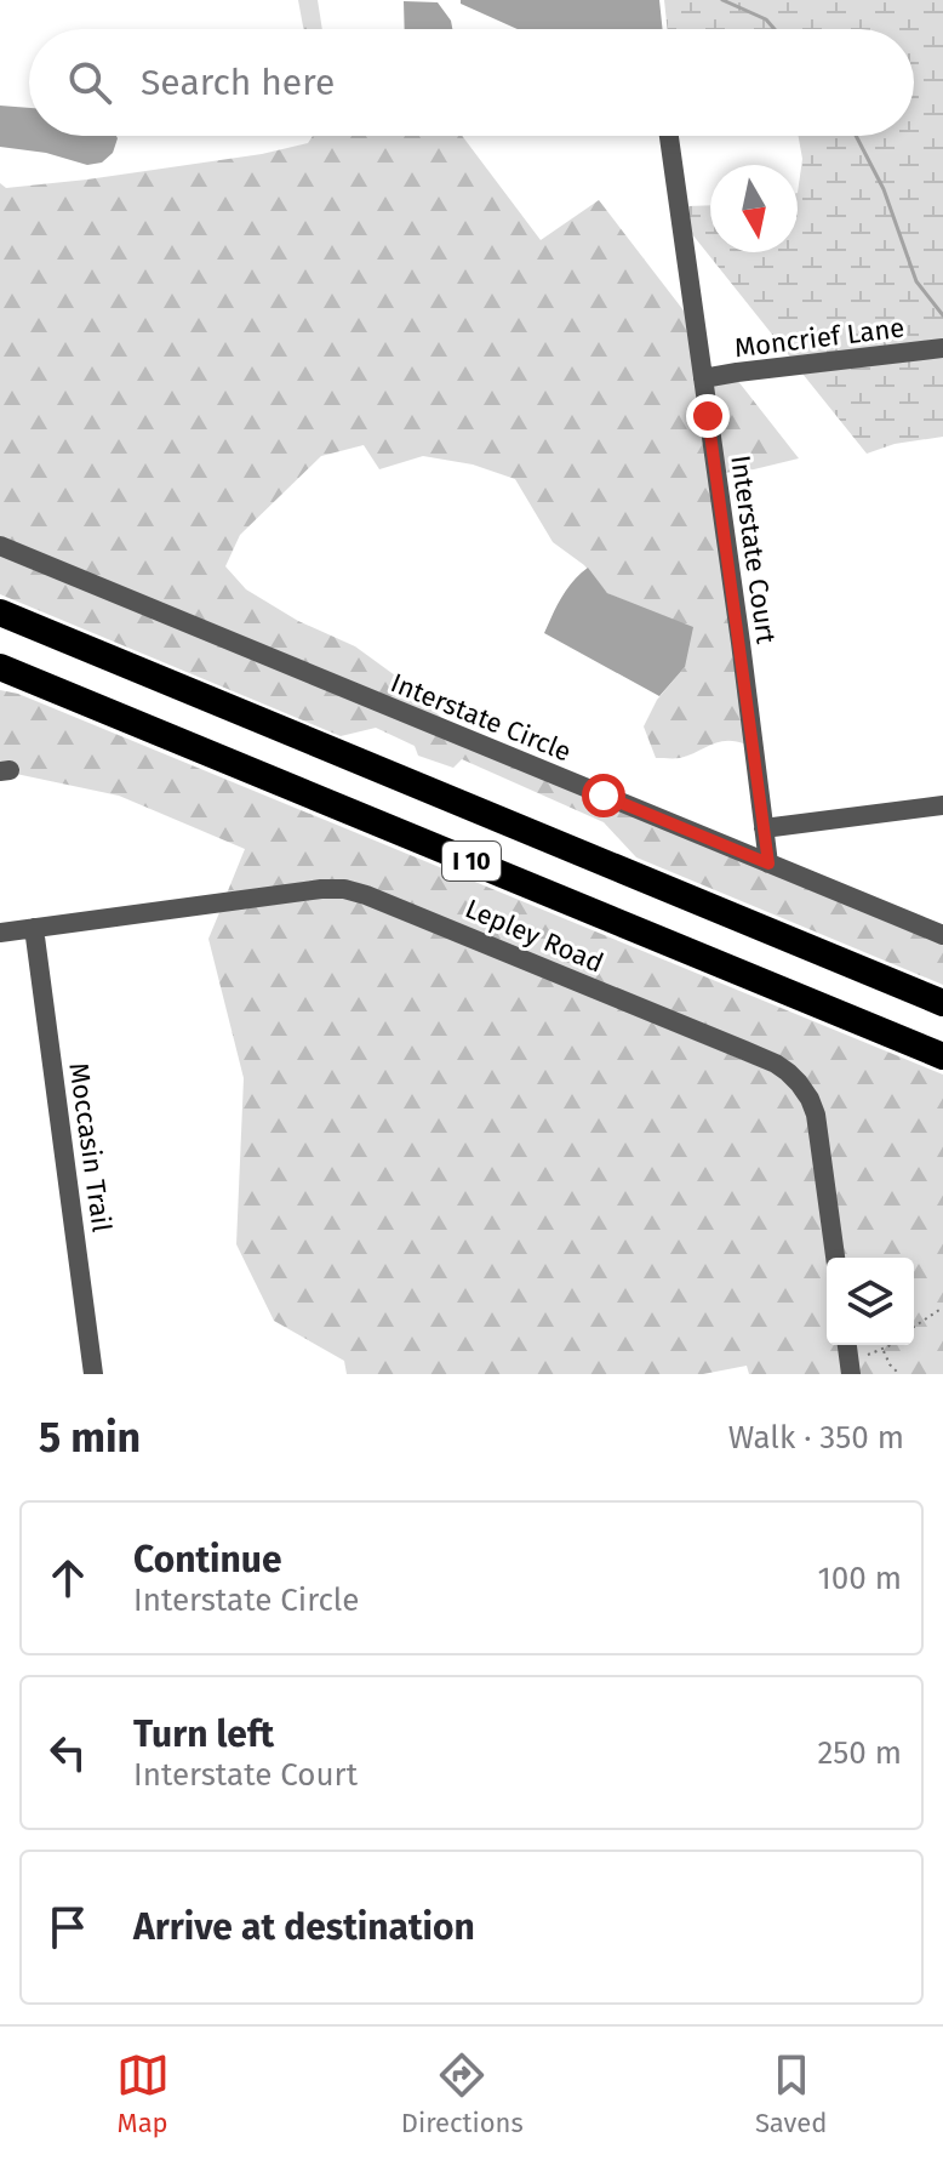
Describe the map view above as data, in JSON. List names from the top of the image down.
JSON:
{
  "streets": {
    "highway": ["I 10"],
    "street": [
      "Moncrief Lane",
      "Interstate Court",
      "Interstate Circle",
      "Lepley Road",
      "Moccasin Trail"
    ]
  },
  "crossings": [
    ["Moncrief Lane", "Interstate Court"],
    ["Interstate Court", "Interstate Circle"],
    ["Lepley Road", "Moccasin Trail"]
  ],
  "north": "bottom",
  "page": {
    "search": "Search here",
    "heading": ["5 min", "Walk · 350 m"],
    "list": [
      ["Continue", "Interstate Circle", "100 m"],
      ["Turn left", "Interstate Court", "250 m"],
      "Arrive at destination"
    ],
    "nav": ["Map", "Directions", "Saved"]
  }
}
